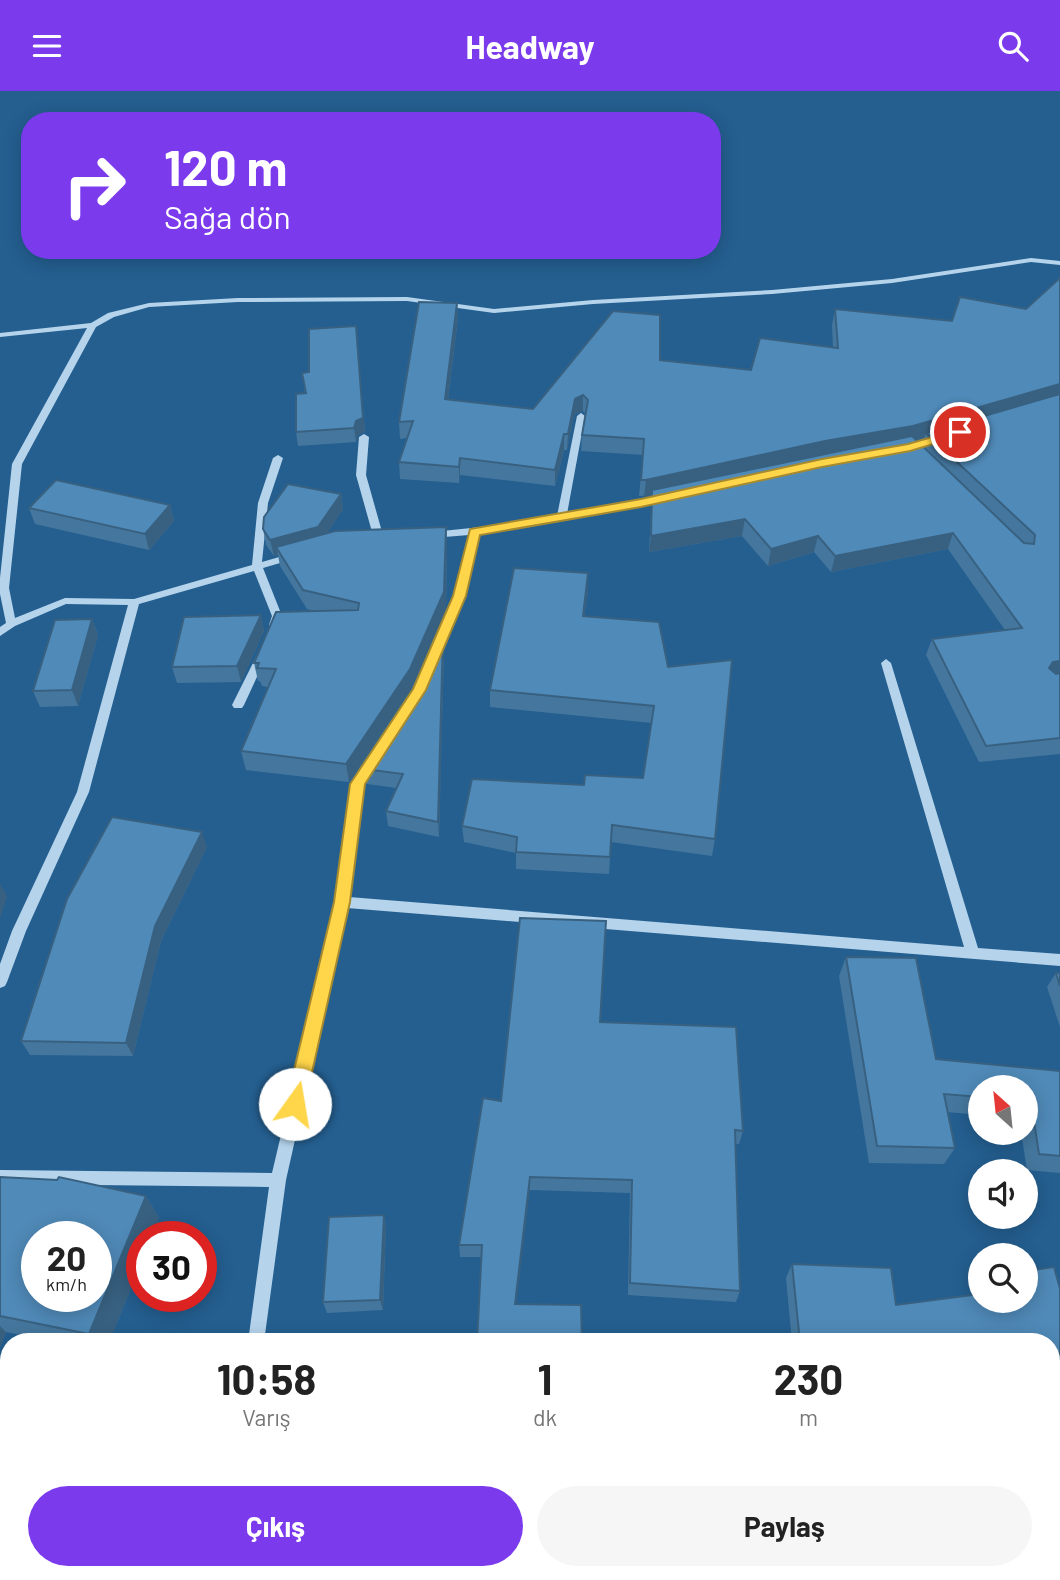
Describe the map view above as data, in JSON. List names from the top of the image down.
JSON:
{
  "north": "top left",
  "page": {
    "header": "Headway",
    "turn": ["120 m", "Sağa dön"],
    "speed": "20 km/h",
    "limit": "30",
    "eta": [
      "10:58",
      "Varış",
      "1",
      "dk",
      "230",
      "m"
    ],
    "buttons": ["Çıkış", "Paylaş"]
  }
}
